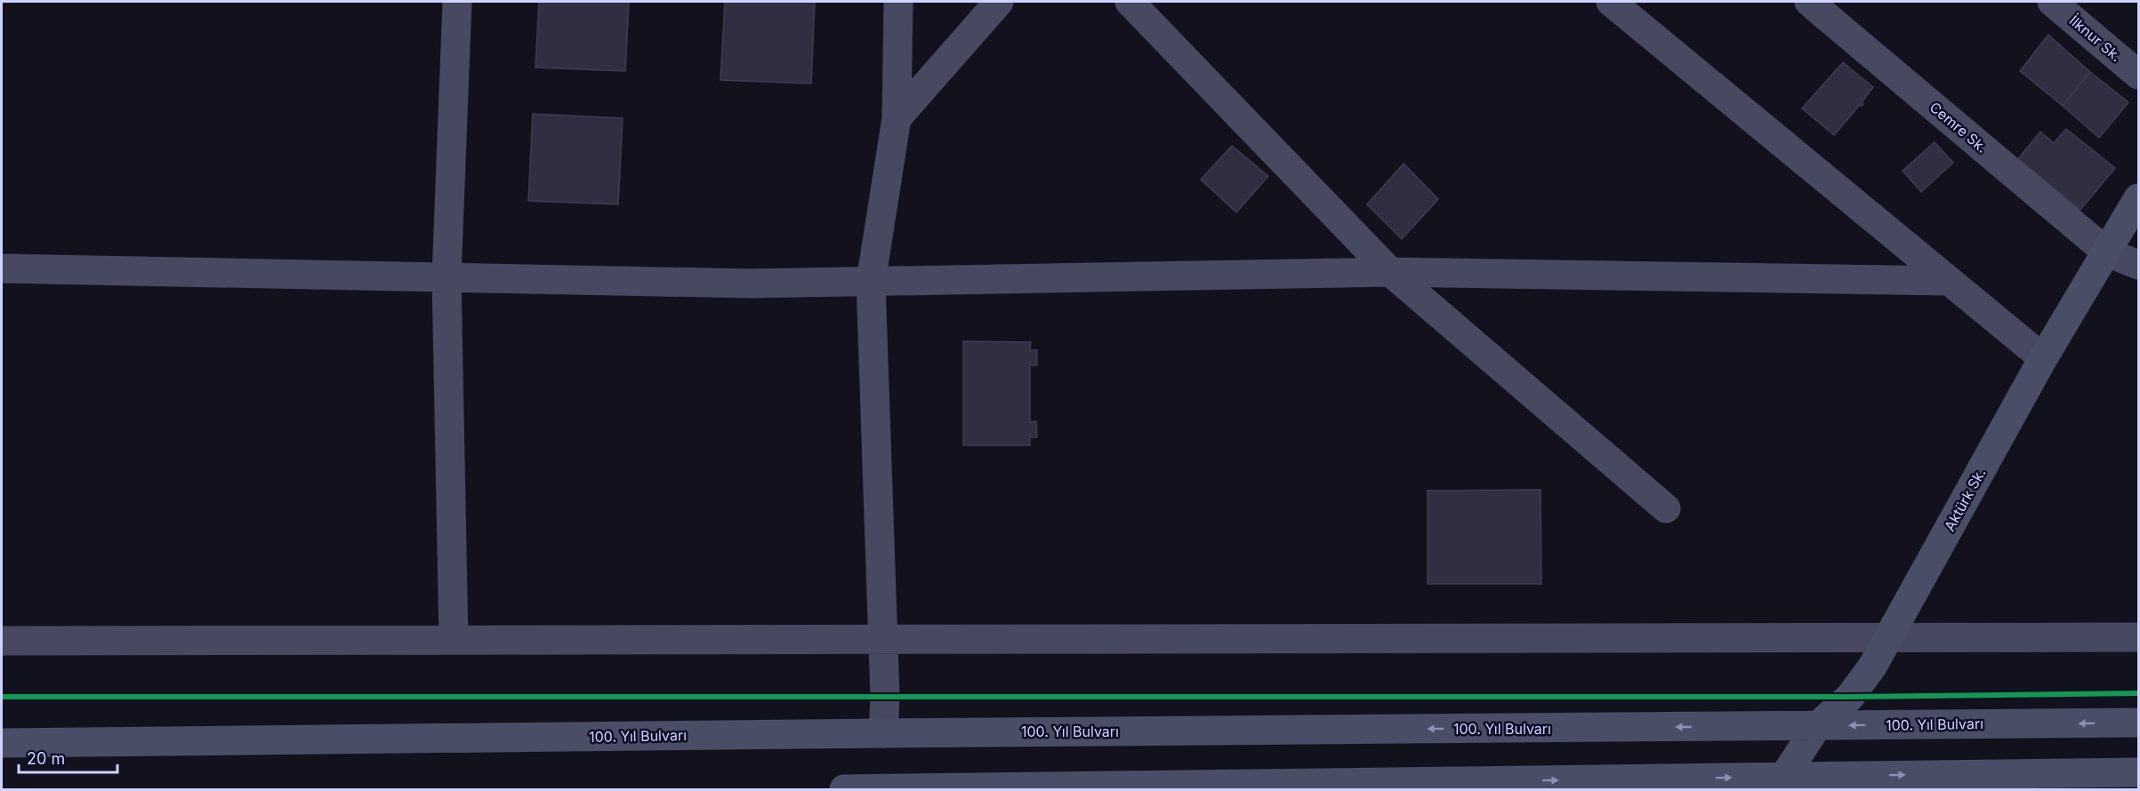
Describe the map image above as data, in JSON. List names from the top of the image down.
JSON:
{
  "streets": {
    "main road": ["Aktürk Sk.", "100. Yıl Bulvarı"],
    "street": ["İlknur Sk.", "Cemre Sk."]
  },
  "crossings": [
    ["Cemre Sk.", "Aktürk Sk."],
    ["Aktürk Sk.", "100. Yıl Bulvarı"]
  ],
  "scale_bar": "20 m"
}
